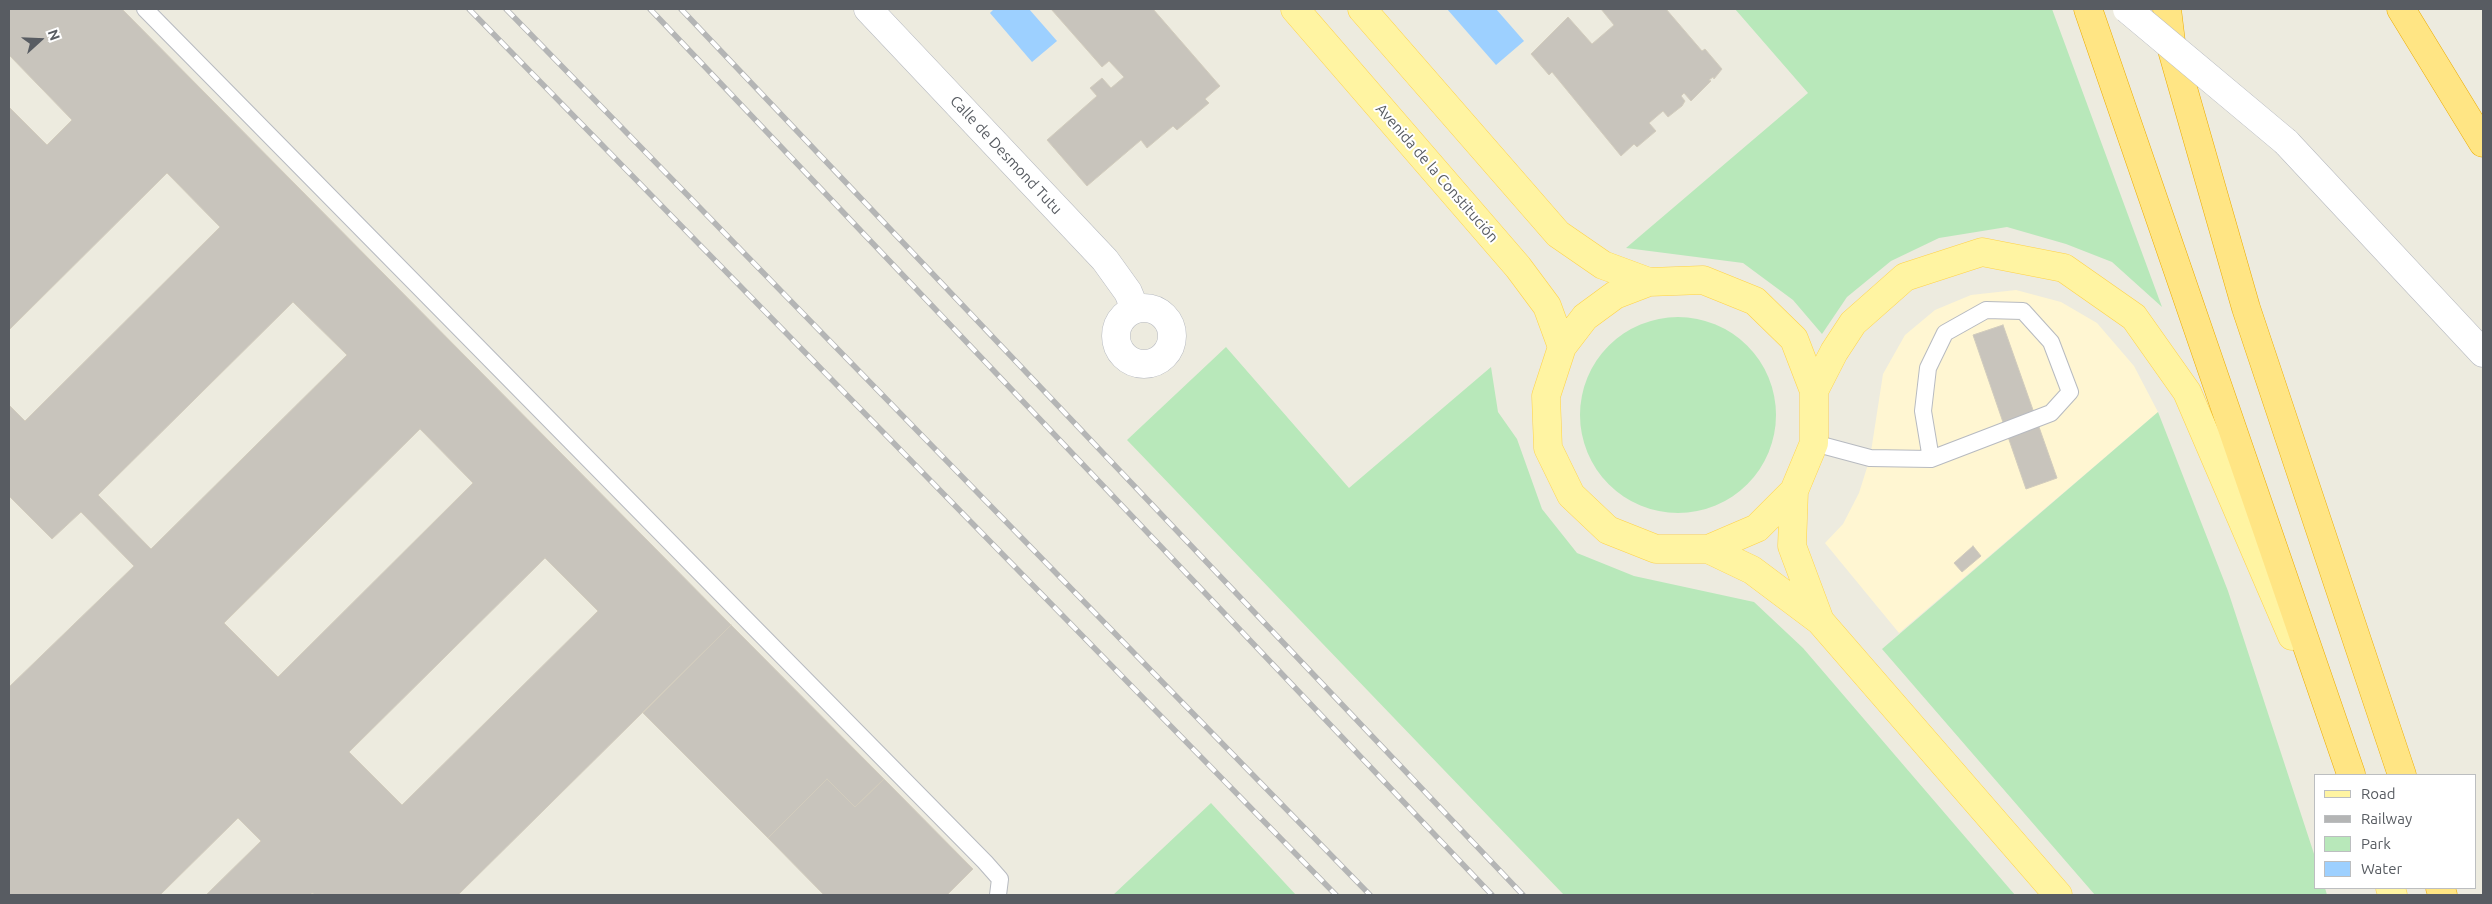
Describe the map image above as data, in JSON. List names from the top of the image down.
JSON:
{
  "streets": {
    "main road": ["Avenida de la Constitución"],
    "street": ["Calle de Desmond Tutu"]
  },
  "legend": [
    "Road",
    "Railway",
    "Park",
    "Water"
  ],
  "north": "right"
}
